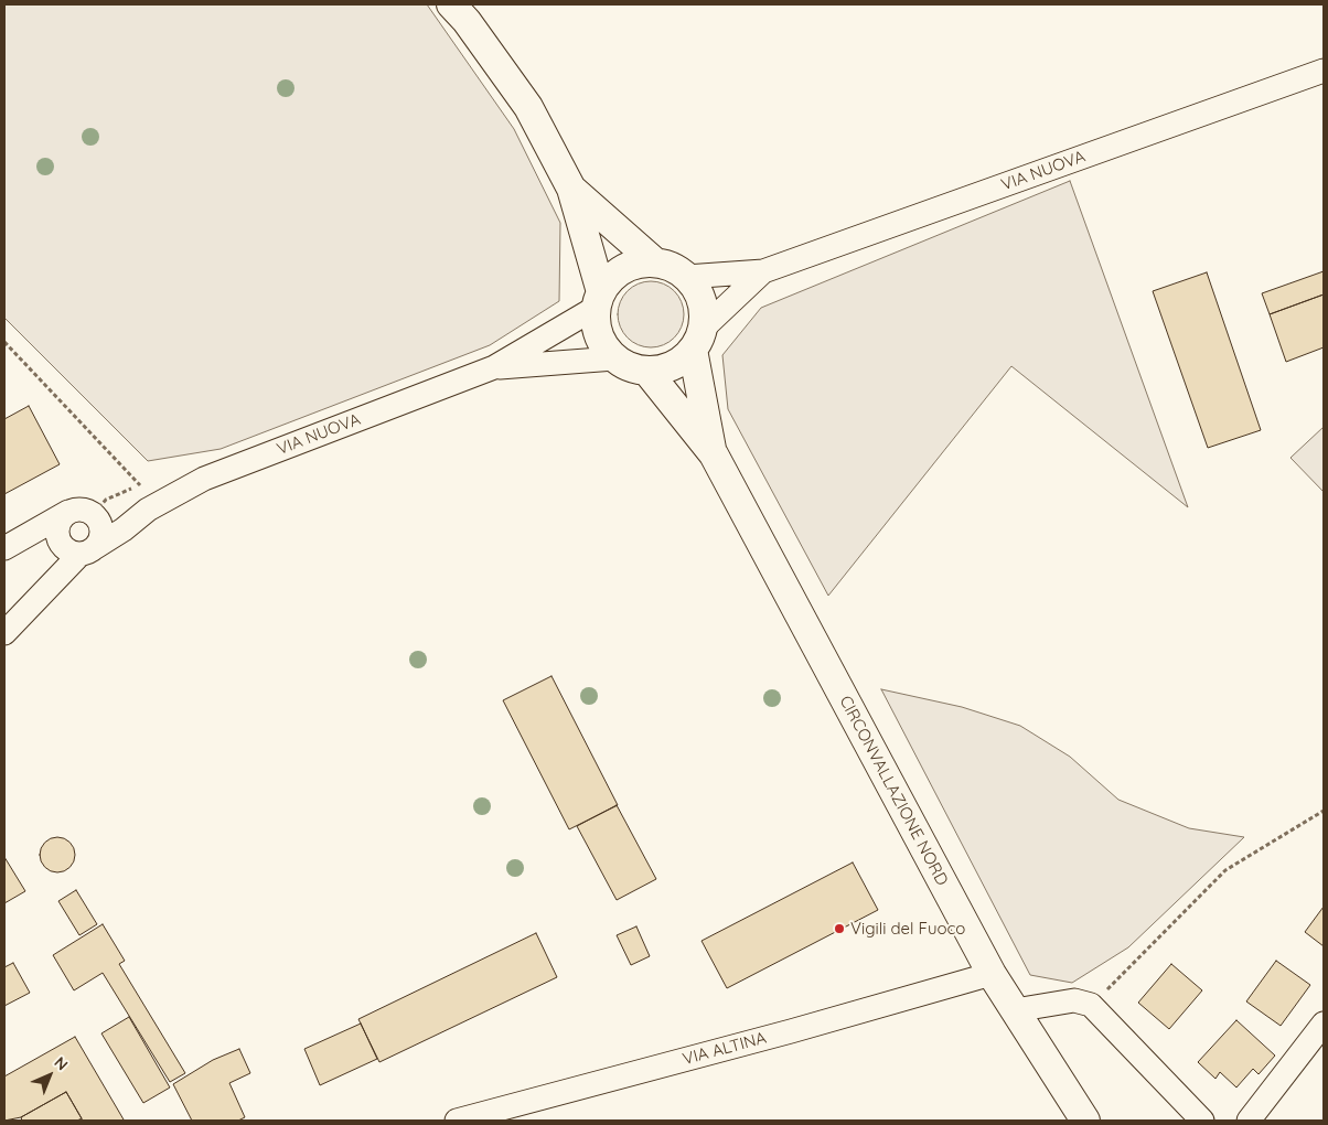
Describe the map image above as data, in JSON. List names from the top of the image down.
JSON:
{
  "streets": {
    "street": ["VIA NUOVA", "CIRCONVALLAZIONE NORD", "VIA ALTINA"]
  },
  "crossings": [
    ["VIA NUOVA", "CIRCONVALLAZIONE NORD"],
    ["CIRCONVALLAZIONE NORD", "VIA ALTINA"]
  ],
  "places": ["Vigili del Fuoco"],
  "north": "top right"
}
